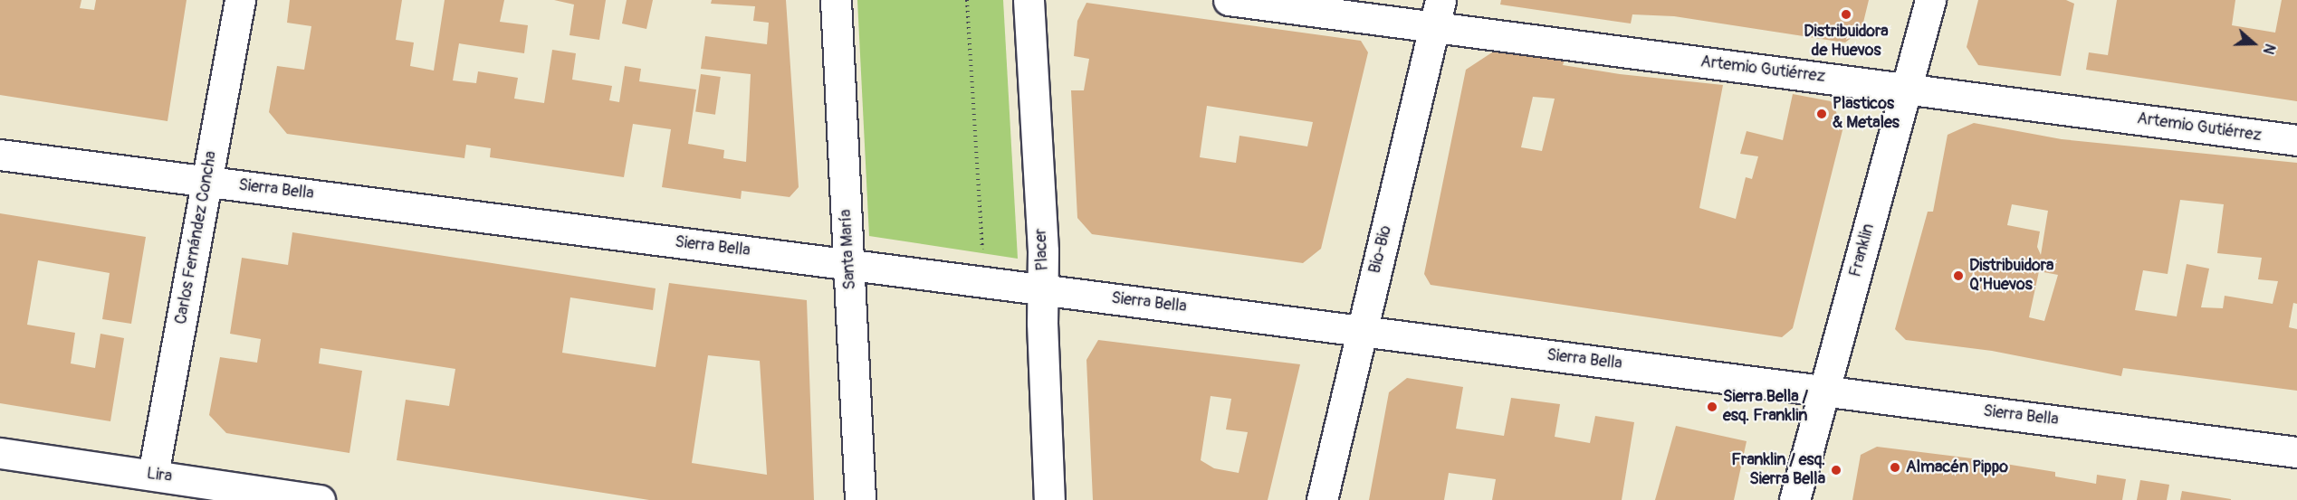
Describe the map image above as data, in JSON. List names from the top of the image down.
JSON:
{
  "streets": {
    "street": [
      "Artemio Gutiérrez",
      "Sierra Bella",
      "Carlos Fernández Concha",
      "Santa María",
      "Placer",
      "Bio-Bio",
      "Franklin",
      "Lira"
    ]
  },
  "crossings": [
    ["Artemio Gutiérrez", "Bio-Bio"],
    ["Artemio Gutiérrez", "Franklin"],
    ["Sierra Bella", "Carlos Fernández Concha"],
    ["Sierra Bella", "Santa María"],
    ["Sierra Bella", "Placer"],
    ["Sierra Bella", "Bio-Bio"],
    ["Sierra Bella", "Franklin"],
    ["Carlos Fernández Concha", "Lira"]
  ],
  "places": [
    "Distribuidora de Huevos",
    "Plasticos & Metales",
    "Distribuidora Q'Huevos",
    "Sierra Bella / esq. Franklin",
    "Almacén Pippo",
    "Franklin / esq. Sierra Bella"
  ],
  "north": "right"
}
